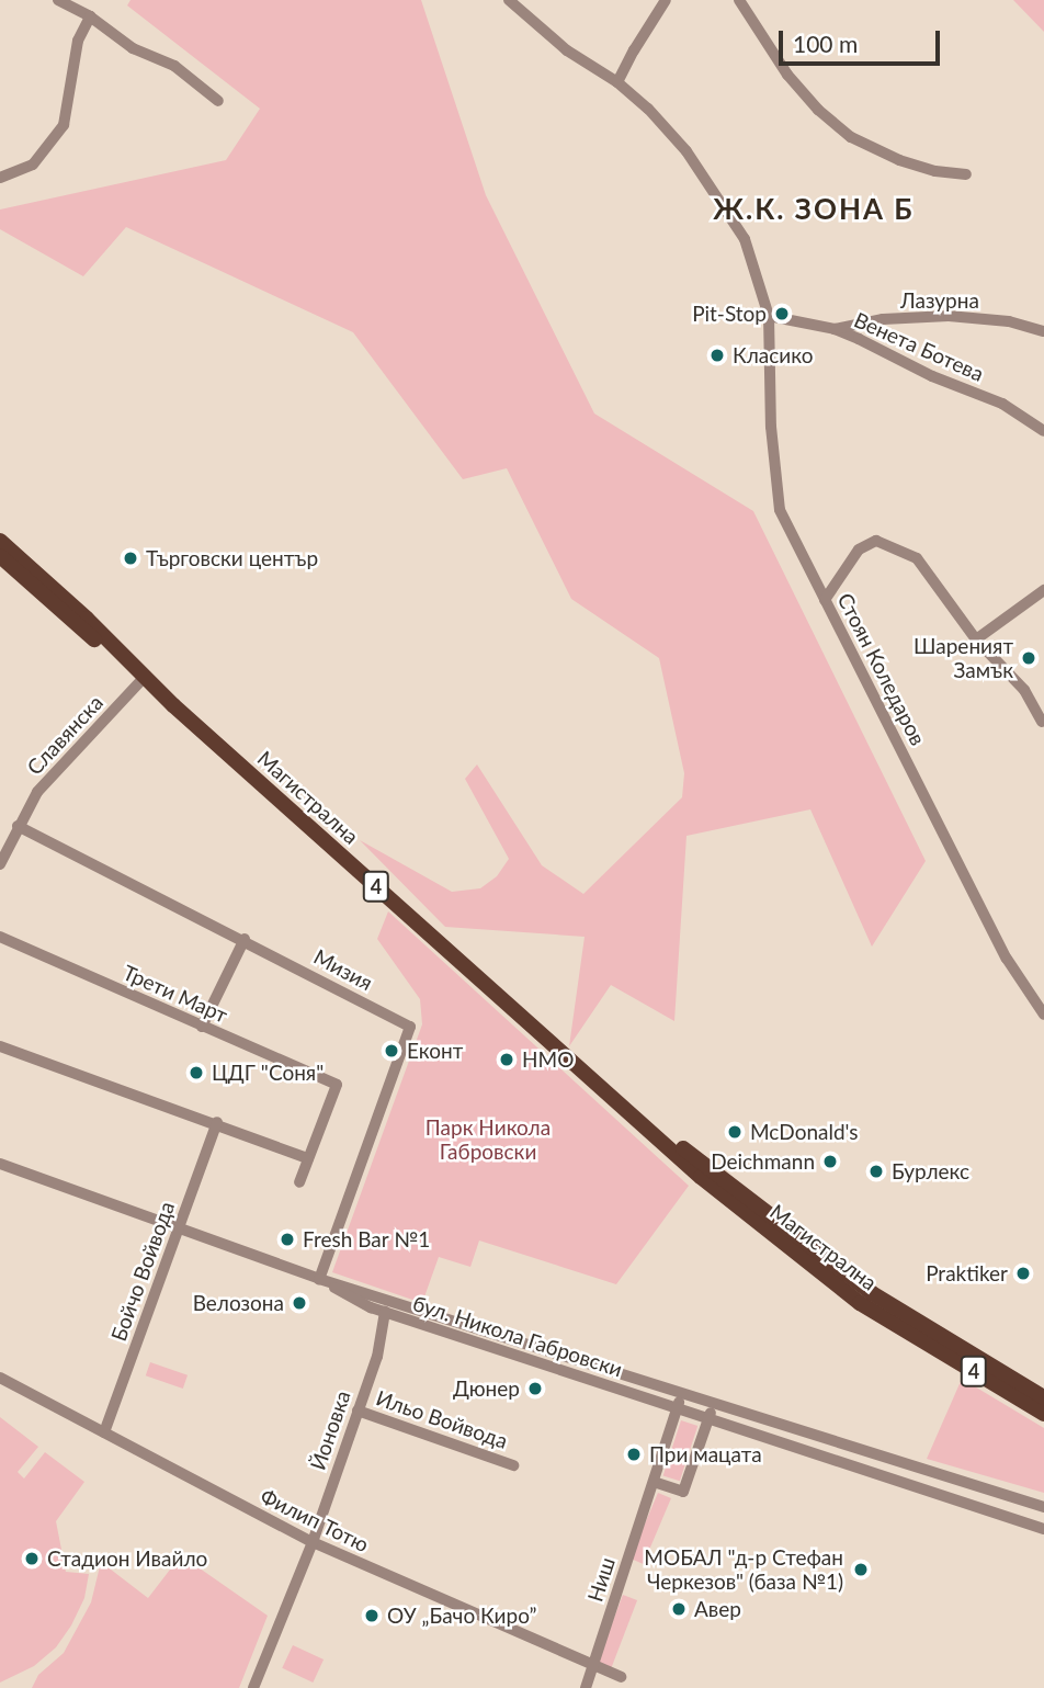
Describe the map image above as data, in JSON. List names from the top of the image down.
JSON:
{
  "streets": {
    "main road": ["Магистрална", "4"],
    "street": [
      "Лазурна",
      "Венета Ботева",
      "Стоян Коледаров",
      "Славянска",
      "Мизия",
      "Трети Март",
      "Бойчо Войвода",
      "бул. Никола Габровски",
      "Ильо Войвода",
      "Йоновка",
      "Филип Тотю",
      "Ниш"
    ]
  },
  "crossings": [
    ["Лазурна", "Венета Ботева"],
    ["Венета Ботева", "Стоян Коледаров"],
    ["Славянска", "Магистрална"],
    ["Славянска", "Мизия"],
    ["Мизия", "бул. Никола Габровски"],
    ["Бойчо Войвода", "бул. Никола Габровски"],
    ["Бойчо Войвода", "Филип Тотю"],
    ["бул. Никола Габровски", "Йоновка"],
    ["бул. Никола Габровски", "Ниш"],
    ["Ильо Войвода", "Йоновка"],
    ["Йоновка", "Филип Тотю"],
    ["Филип Тотю", "Ниш"]
  ],
  "districts": ["Ж.К. ЗОНА Б"],
  "parks": ["Парк Никола Габровски"],
  "places": [
    "Pit-Stop",
    "Класико",
    "Търговски център",
    "Шареният Замък",
    "Еконт",
    "HMO",
    "ЦДГ \"Соня\"",
    "McDonald's",
    "Deichmann",
    "Бурлекс",
    "Fresh Bar №1",
    "Praktiker",
    "Велозона",
    "Дюнер",
    "При мацата",
    "Стадион Ивайло",
    "МОБАЛ \"д-р Стефан Черкезов\" (база №1)",
    "Авер",
    "ОУ „Бачо Киро”"
  ],
  "scale_bar": "100 m"
}
